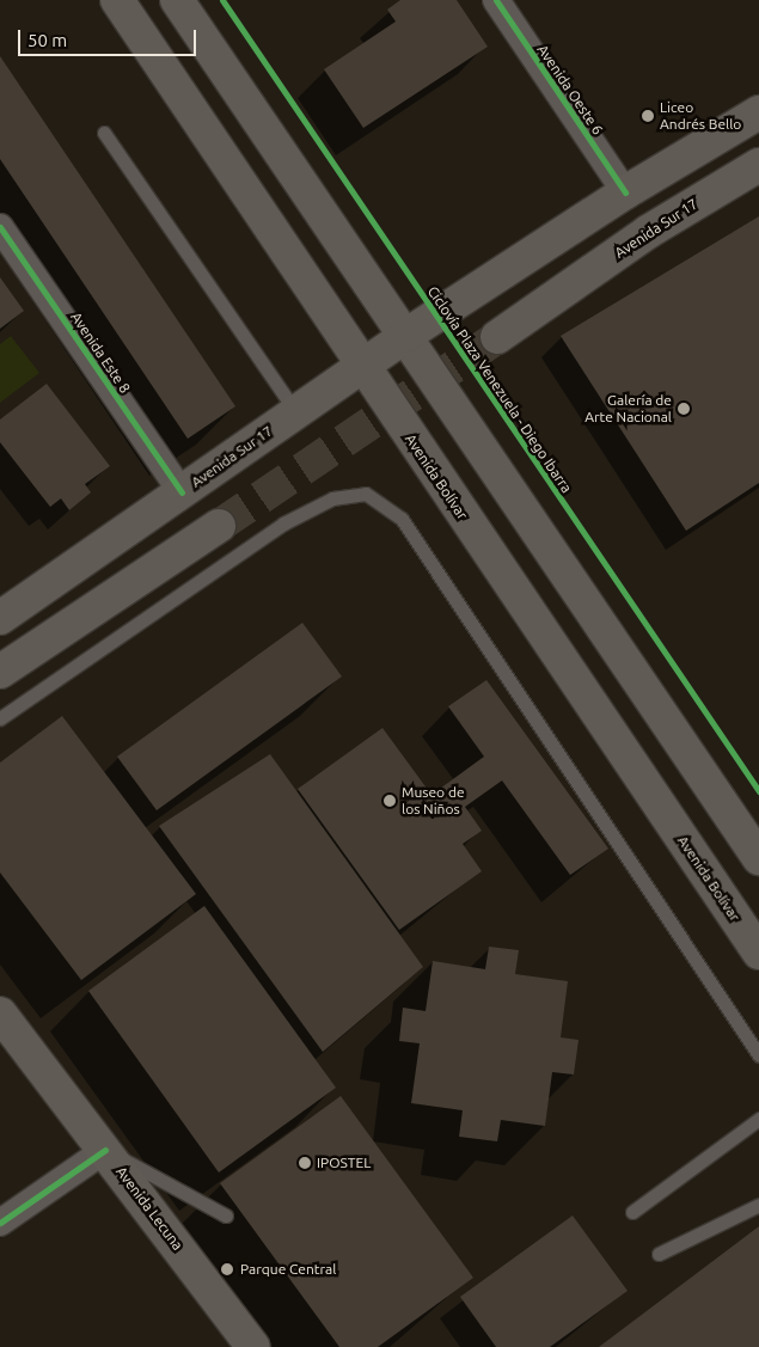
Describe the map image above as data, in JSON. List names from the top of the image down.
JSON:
{
  "streets": {
    "main road": ["Avenida Sur 17", "Avenida Bolívar", "Avenida Lecuna"],
    "street": ["Avenida Oeste 6", "Avenida Este 8"],
    "cycle path": ["Ciclovía Plaza Venezuela - Diego Ibarra"]
  },
  "crossings": [
    ["Avenida Oeste 6", "Avenida Sur 17"],
    ["Avenida Sur 17", "Avenida Este 8"],
    ["Avenida Sur 17", "Avenida Bolívar"]
  ],
  "places": [
    "Liceo Andrés Bello",
    "Galería de Arte Nacional",
    "Museo de los Niños",
    "IPOSTEL",
    "Parque Central"
  ],
  "scale_bar": "50 m"
}
